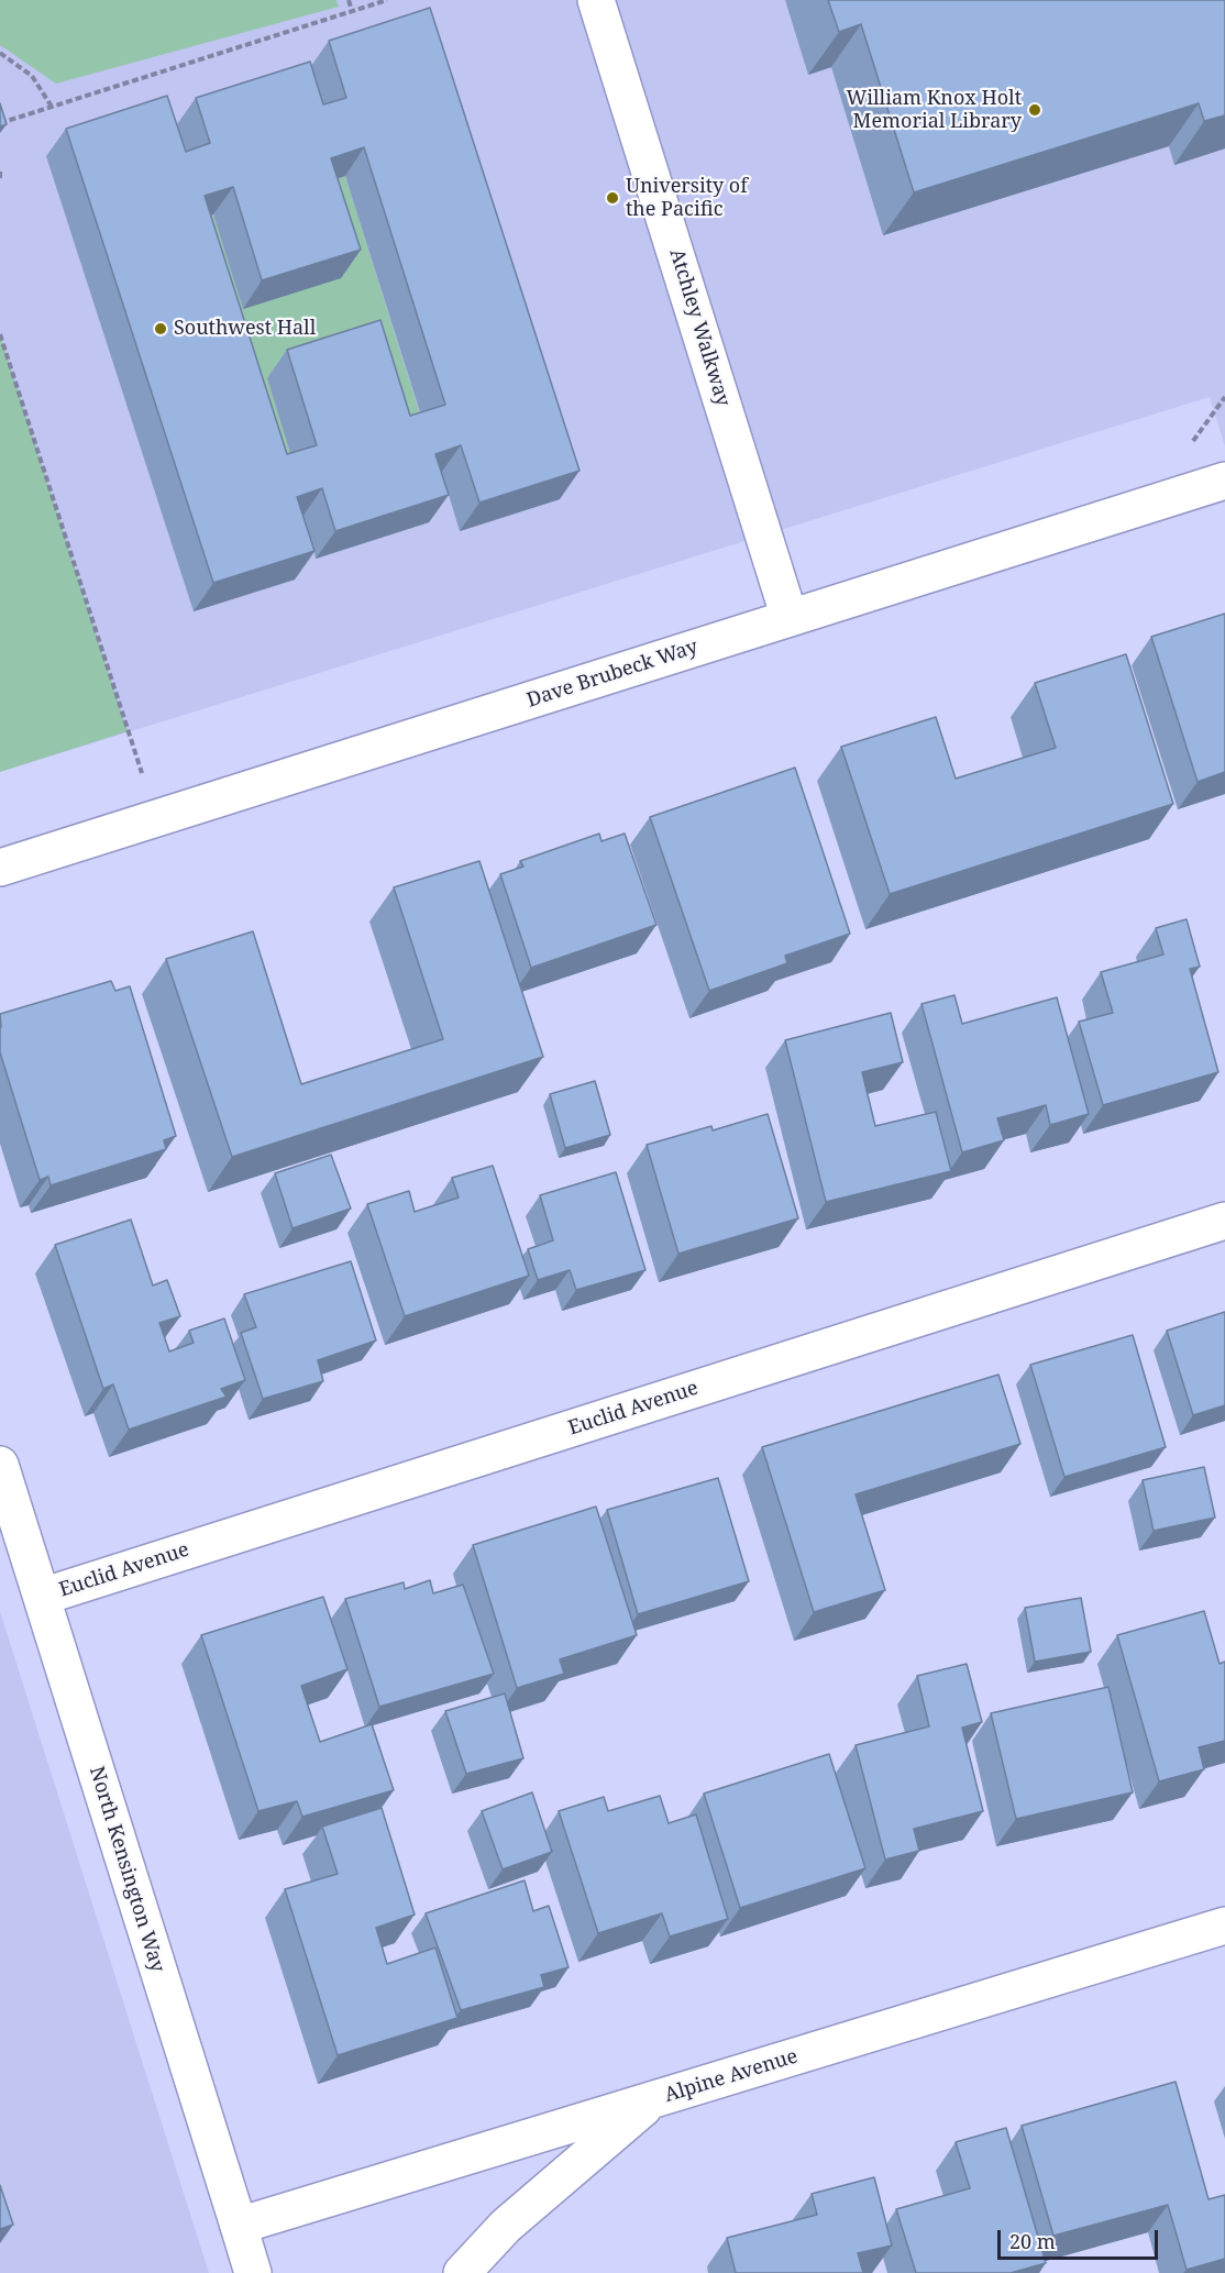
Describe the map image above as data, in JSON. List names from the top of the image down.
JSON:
{
  "streets": {
    "street": [
      "Atchley Walkway",
      "Dave Brubeck Way",
      "Euclid Avenue",
      "North Kensington Way",
      "Alpine Avenue"
    ]
  },
  "crossings": [
    ["Atchley Walkway", "Dave Brubeck Way"],
    ["Euclid Avenue", "North Kensington Way"],
    ["North Kensington Way", "Alpine Avenue"]
  ],
  "places": ["William Knox Holt Memorial Library", "University of the Pacific", "Southwest Hall"],
  "scale_bar": "20 m"
}
